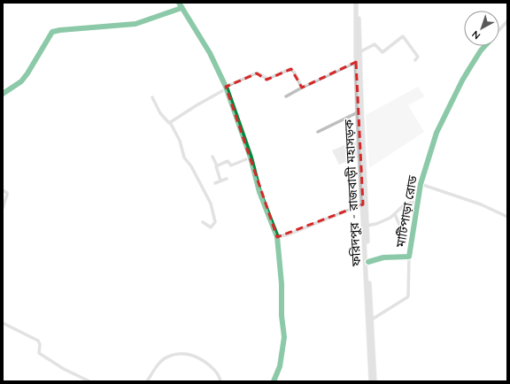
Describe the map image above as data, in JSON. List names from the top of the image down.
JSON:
{
  "streets": {
    "main road": ["ফরিদপুর - রাজবাড়ী মহাসড়ক"],
    "street": ["মাটিপাড়া রোড"]
  },
  "crossings": [
    ["ফরিদপুর - রাজবাড়ী মহাসড়ক", "মাটিপাড়া রোড"]
  ],
  "north": "bottom left"
}
